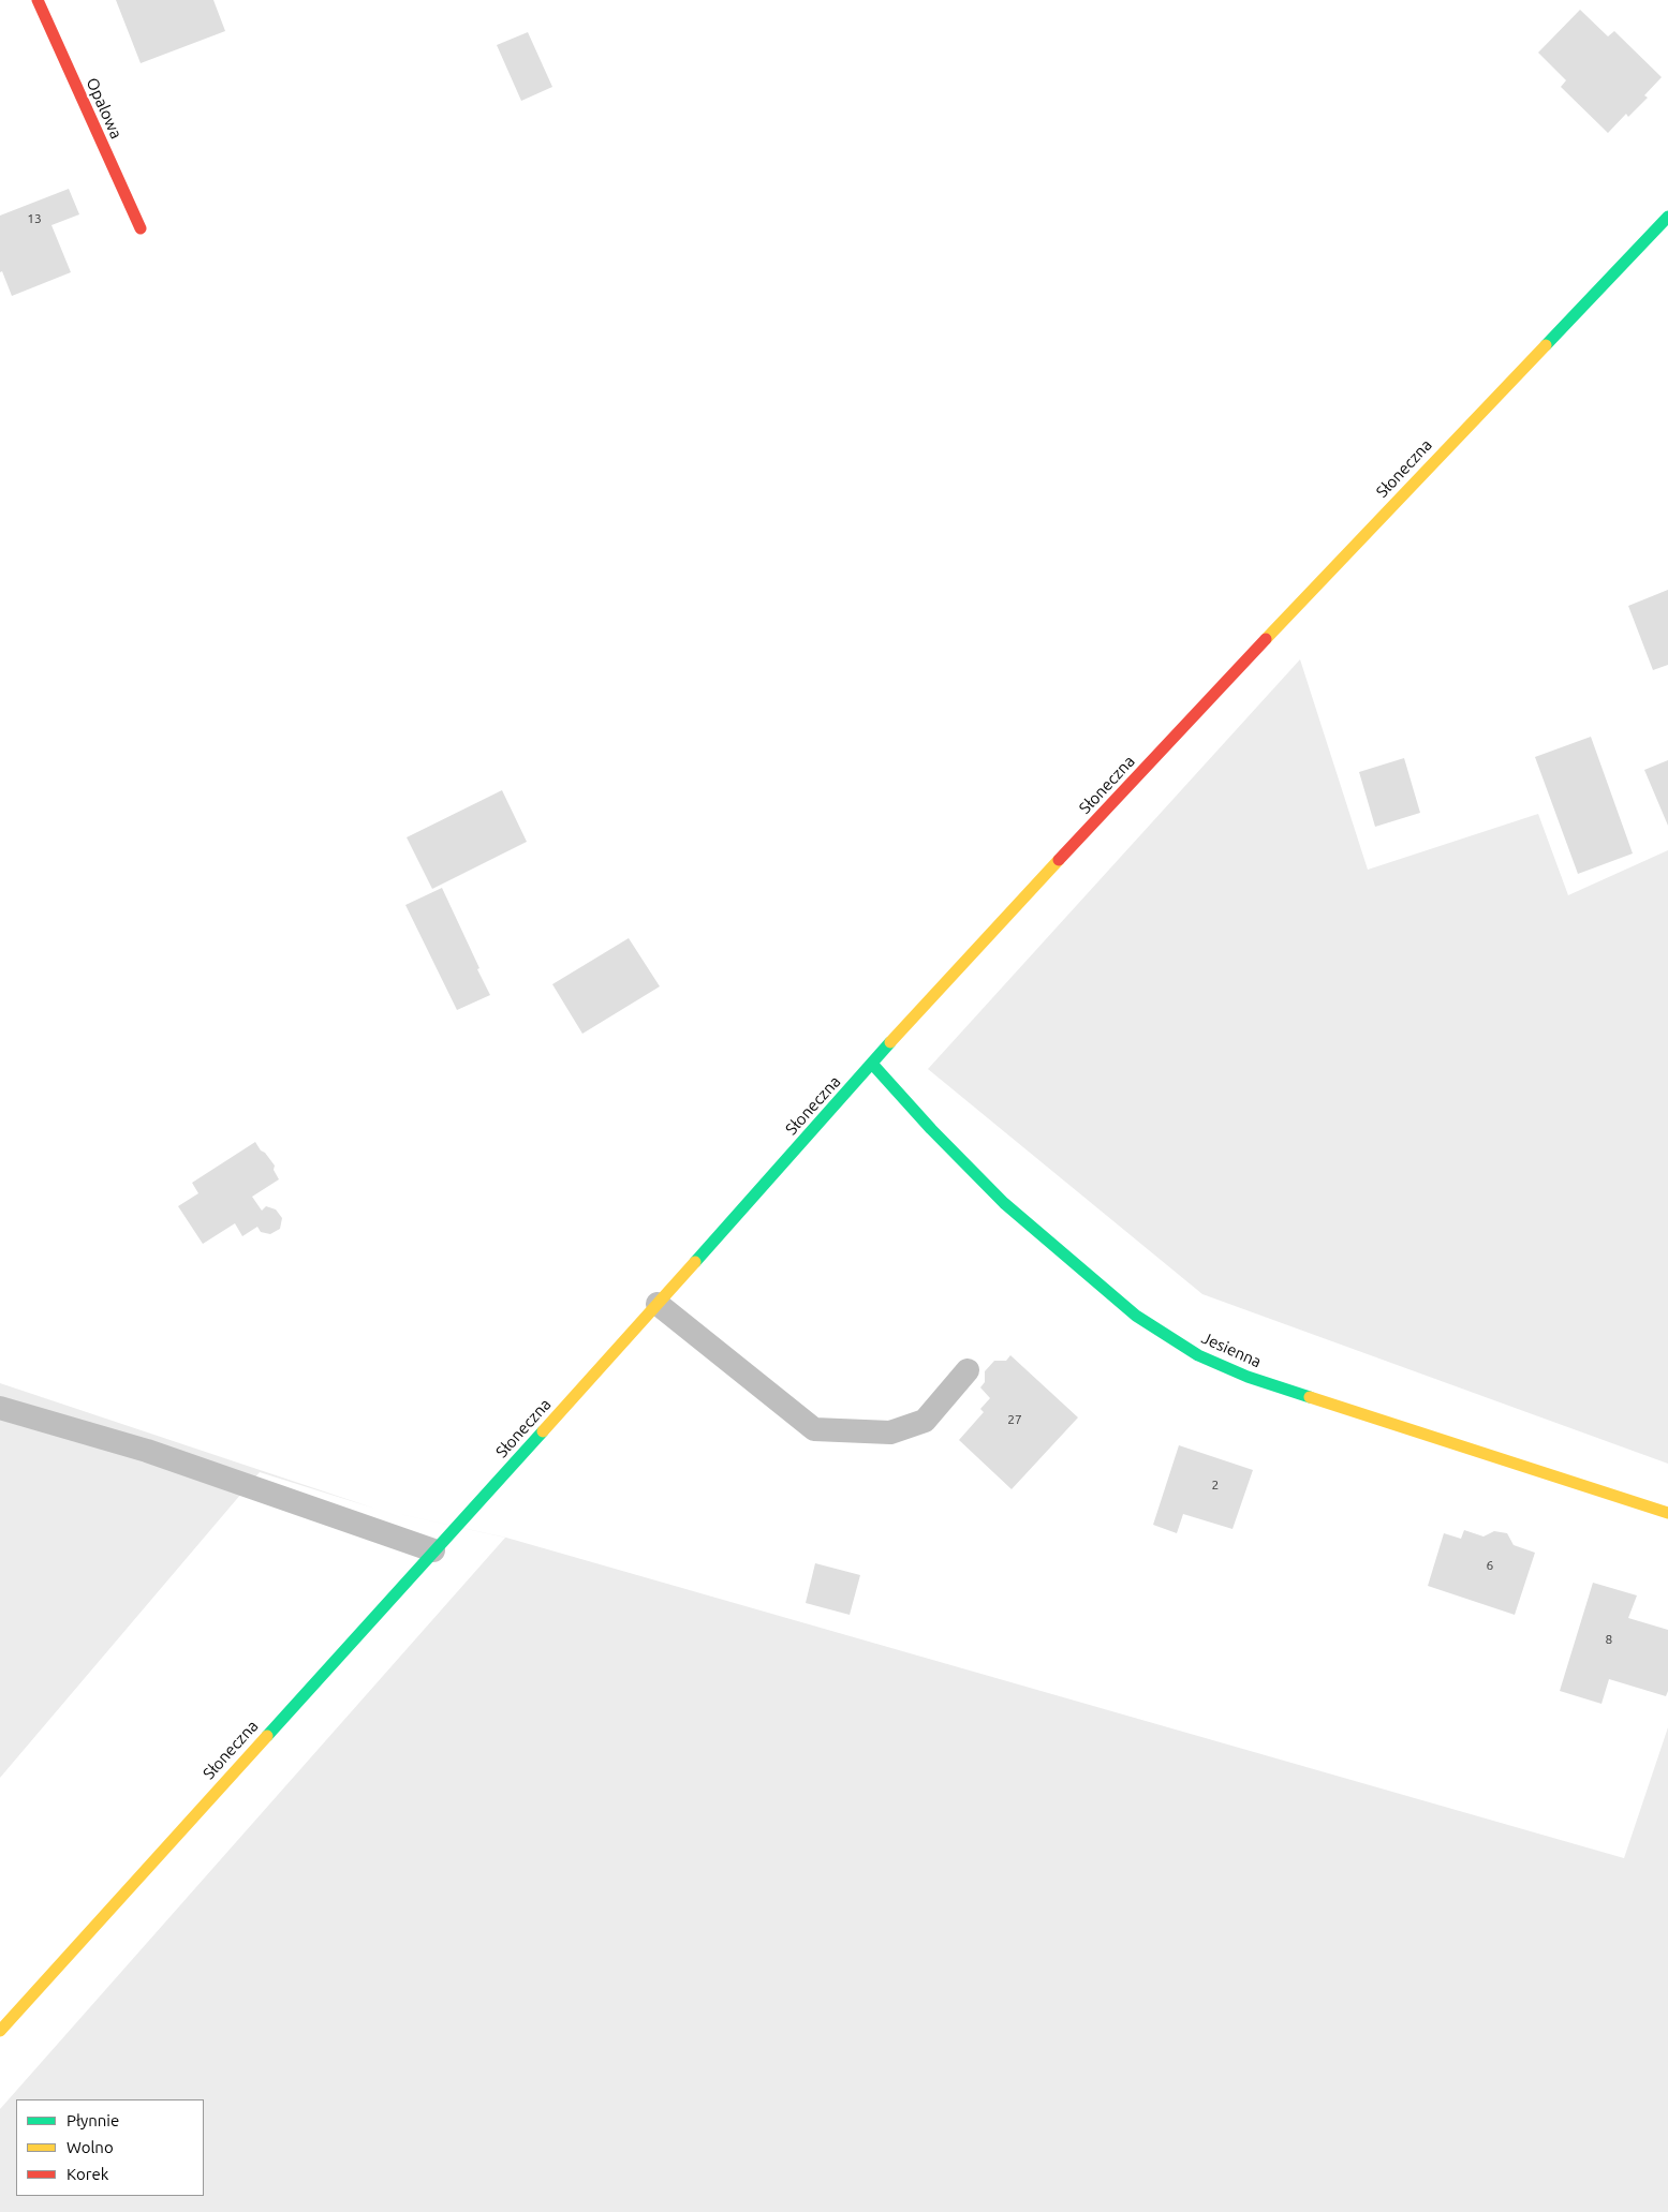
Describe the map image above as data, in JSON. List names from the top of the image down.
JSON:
{
  "streets": {
    "street": ["Opalowa", "Słoneczna", "Jesienna"]
  },
  "crossings": [
    ["Słoneczna", "Jesienna"]
  ],
  "house_numbers": [
    "13",
    "27",
    "2",
    "6",
    "8"
  ],
  "legend": ["Płynnie", "Wolno", "Korek"]
}
